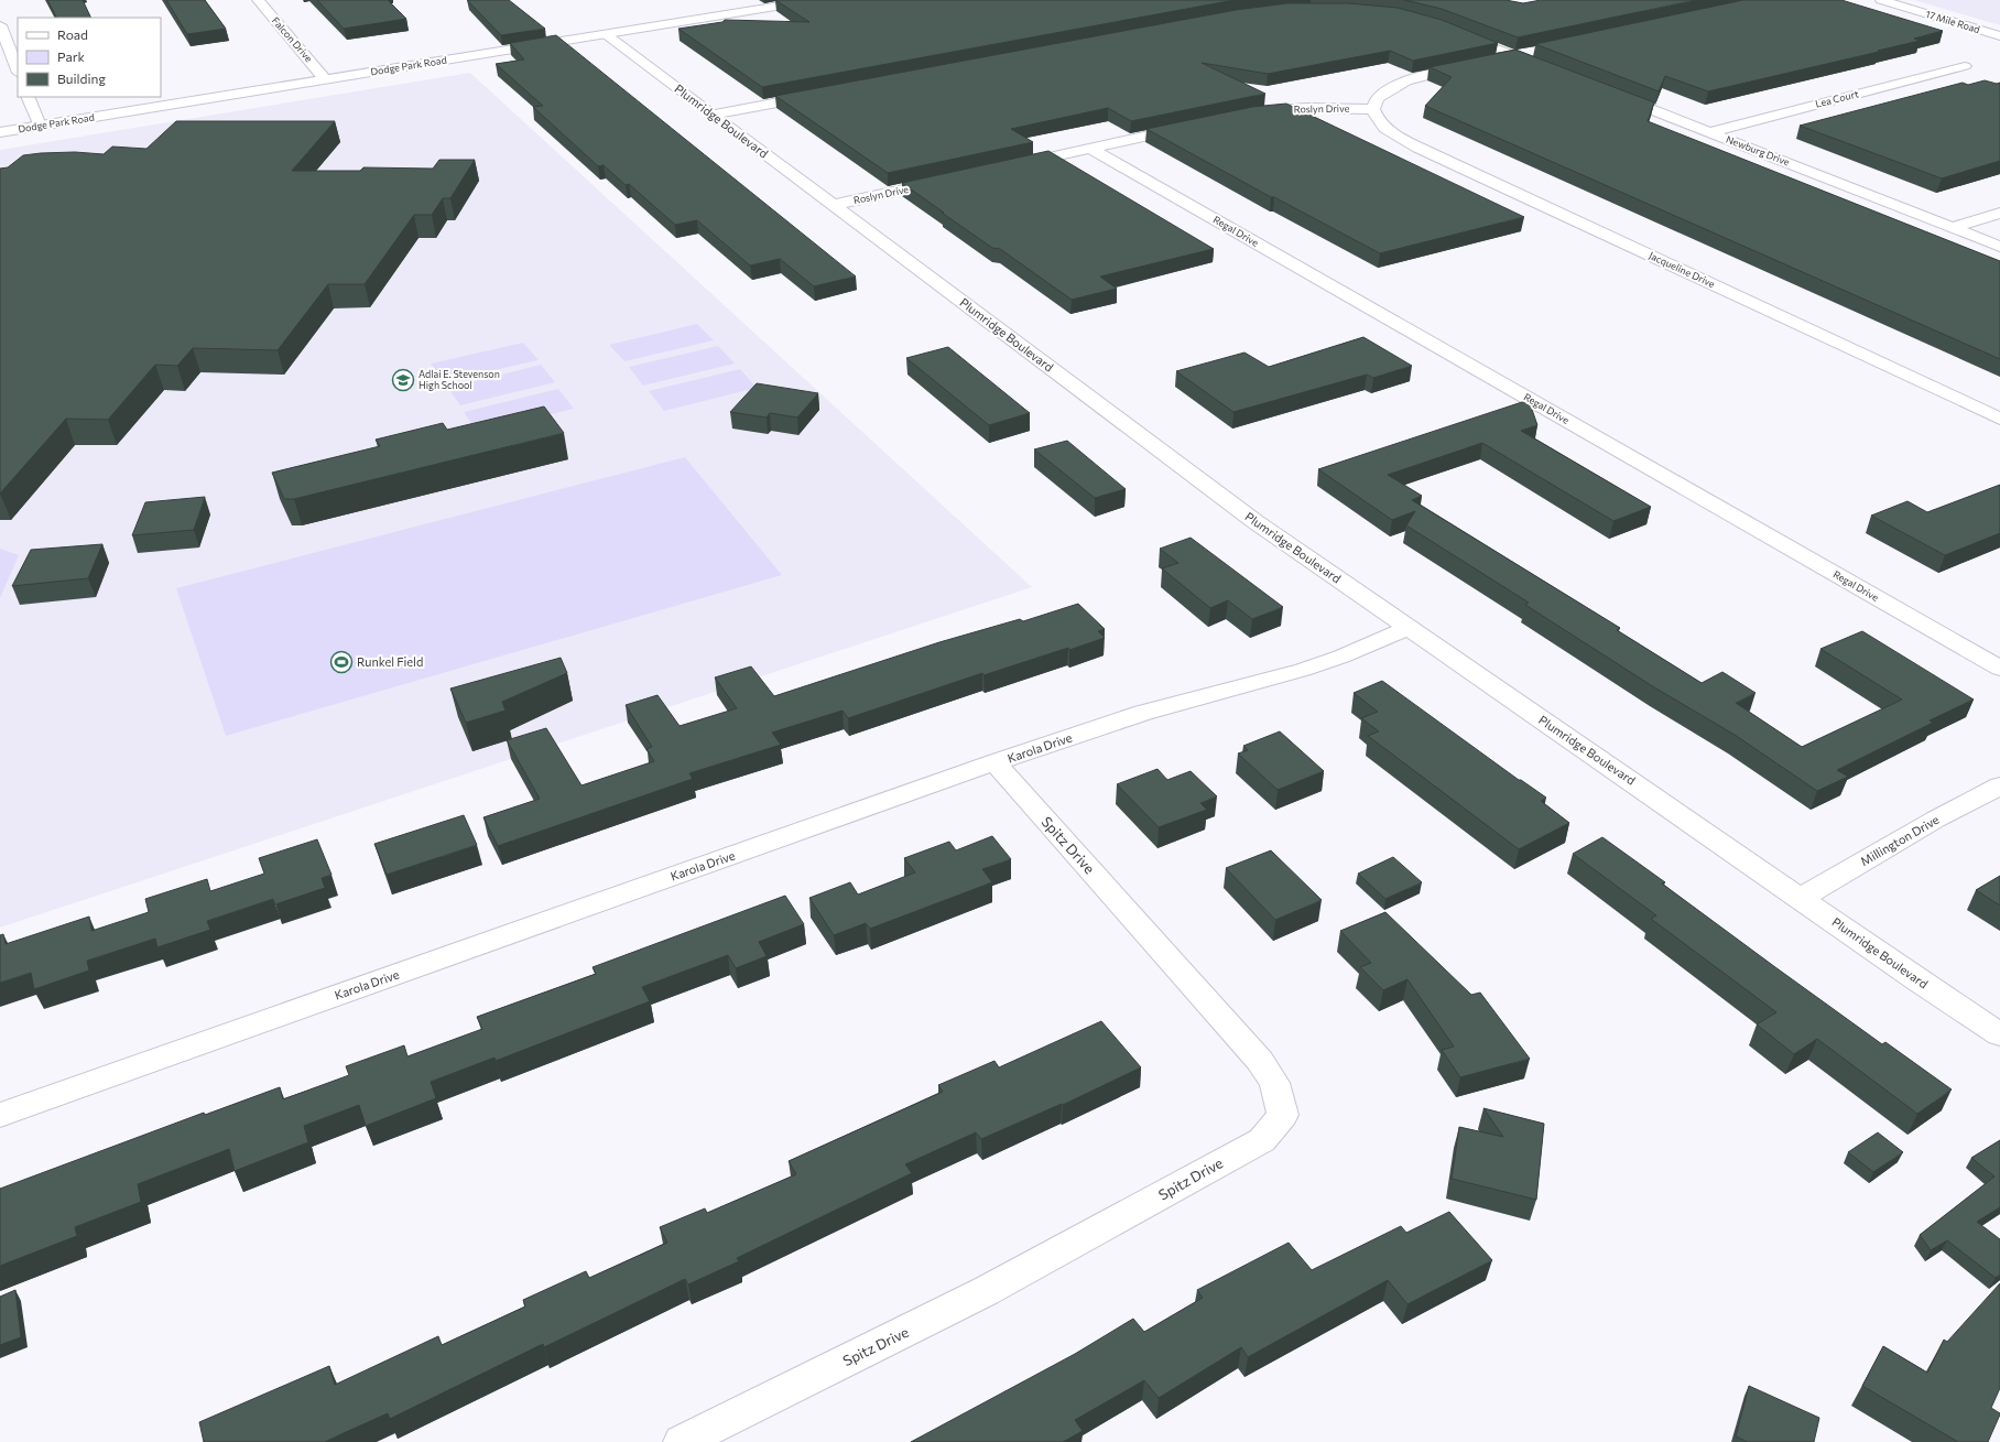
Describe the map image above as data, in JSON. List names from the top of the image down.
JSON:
{
  "streets": {
    "street": [
      "17 Mile Road",
      "Falcon Drive",
      "Dodge Park Road",
      "Lea Court",
      "Roslyn Drive",
      "Plumridge Boulevard",
      "Newburg Drive",
      "Regal Drive",
      "Jacqueline Drive",
      "Karola Drive",
      "Millington Drive",
      "Spitz Drive"
    ]
  },
  "crossings": [
    ["Falcon Drive", "Dodge Park Road"],
    ["Dodge Park Road", "Plumridge Boulevard"],
    ["Lea Court", "Newburg Drive"],
    ["Roslyn Drive", "Plumridge Boulevard"],
    ["Roslyn Drive", "Jacqueline Drive"],
    ["Plumridge Boulevard", "Karola Drive"],
    ["Plumridge Boulevard", "Millington Drive"],
    ["Karola Drive", "Spitz Drive"]
  ],
  "places": {
    "school or university": ["Adlai E. Stevenson High School"],
    "sports": ["Runkel Field"]
  },
  "legend": ["Road", "Park", "Building"]
}
